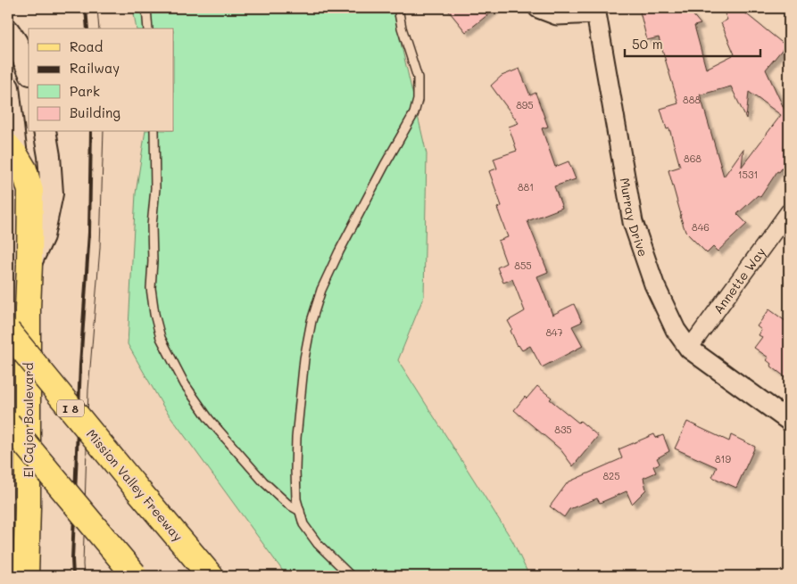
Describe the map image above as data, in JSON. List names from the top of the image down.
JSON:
{
  "streets": {
    "main road": ["I 8", "El Cajon Boulevard", "Mission Valley Freeway"],
    "street": ["Murray Drive", "Annette Way"]
  },
  "crossings": [
    ["Murray Drive", "Annette Way"]
  ],
  "house_numbers": [
    "888",
    "895",
    "868",
    "1531",
    "881",
    "846",
    "855",
    "847",
    "835",
    "819",
    "825"
  ],
  "legend": [
    "Road",
    "Railway",
    "Park",
    "Building"
  ],
  "scale_bar": "50 m"
}
